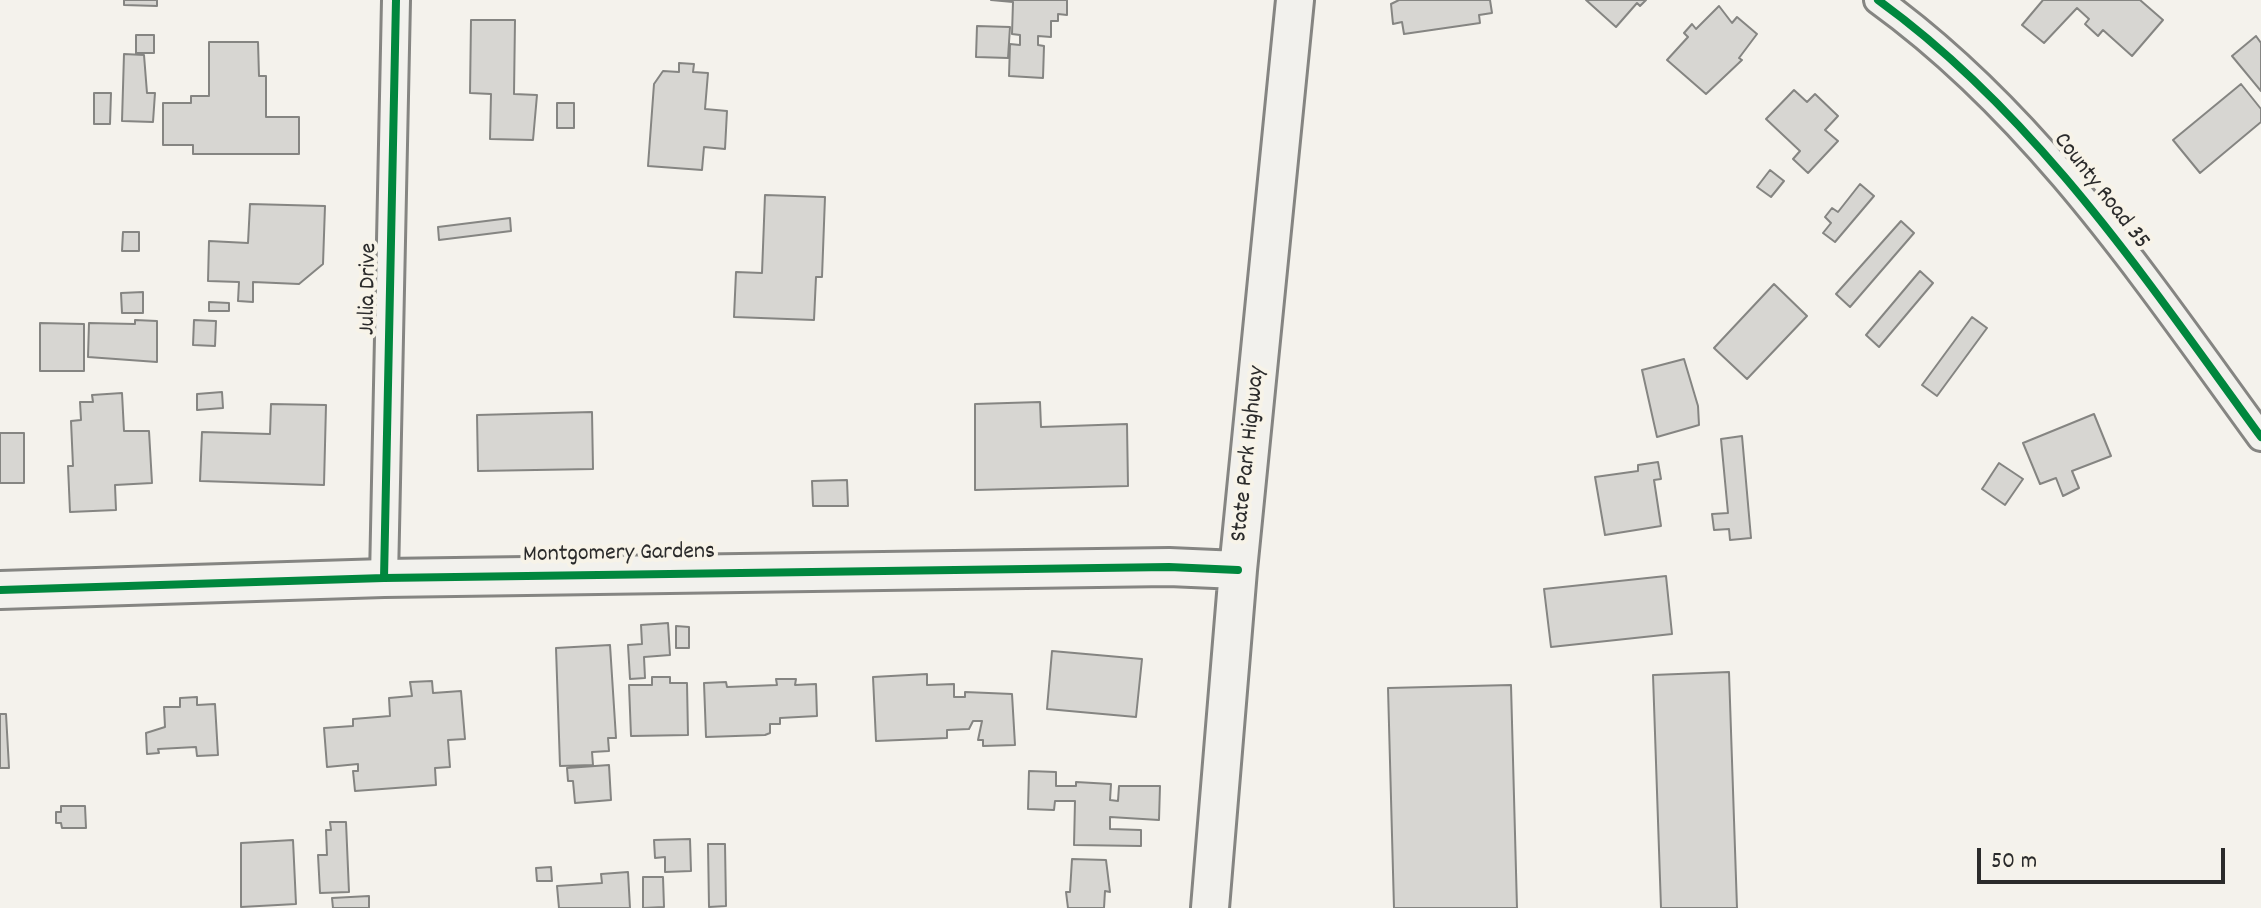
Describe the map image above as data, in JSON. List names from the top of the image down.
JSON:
{
  "streets": {
    "street": [
      "County Road 35",
      "Julia Drive",
      "State Park Highway",
      "Montgomery Gardens"
    ]
  },
  "crossings": [
    ["Julia Drive", "Montgomery Gardens"],
    ["State Park Highway", "Montgomery Gardens"]
  ],
  "scale_bar": "50 m"
}
